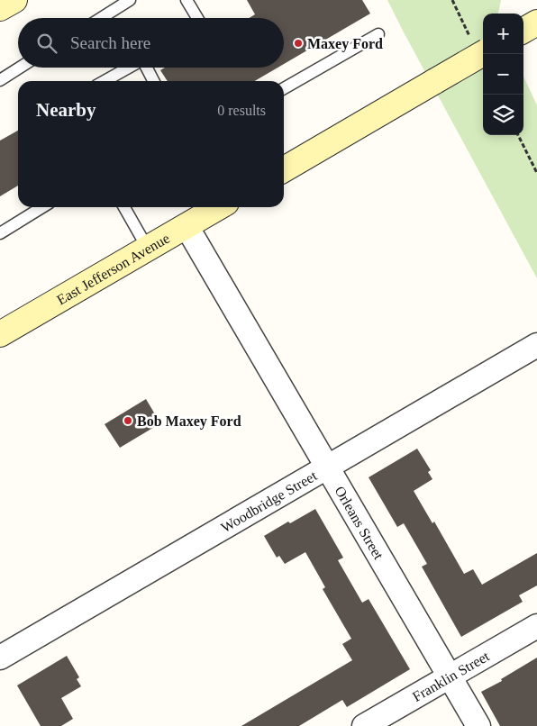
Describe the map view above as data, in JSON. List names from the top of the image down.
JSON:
{
  "streets": {
    "main road": ["East Jefferson Avenue"],
    "street": ["Woodbridge Street", "Orleans Street", "Franklin Street"]
  },
  "crossings": [
    ["East Jefferson Avenue", "Orleans Street"],
    ["Woodbridge Street", "Orleans Street"],
    ["Orleans Street", "Franklin Street"]
  ],
  "places": ["Maxey Ford", "Bob Maxey Ford"],
  "page": {
    "map_buttons": ["+", "−"],
    "search": "Search here",
    "heading": ["Nearby", "0 results"]
  }
}
